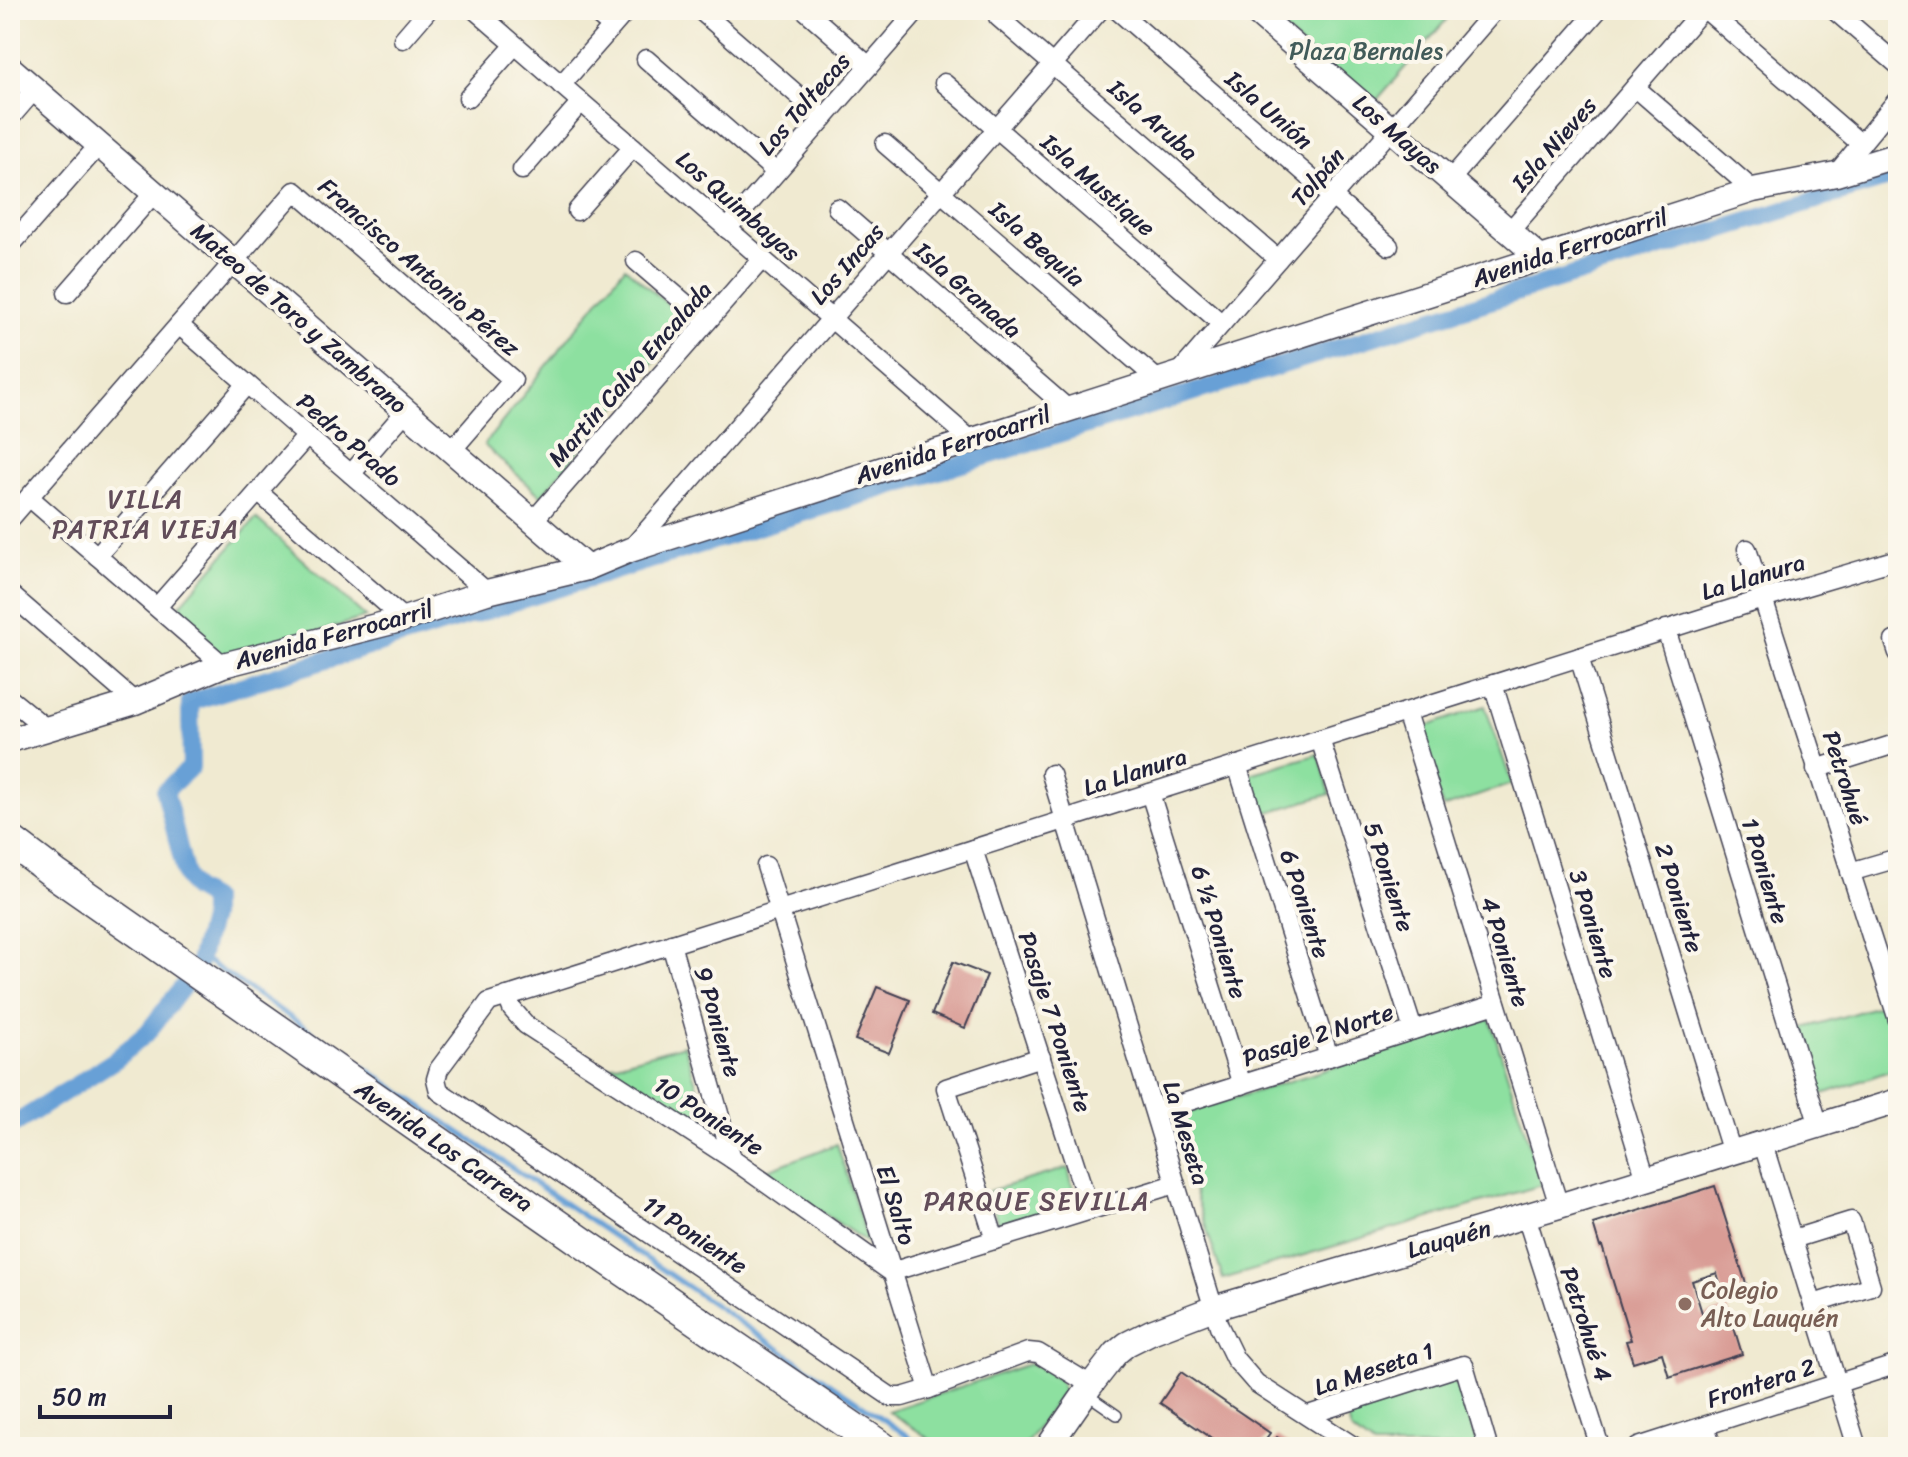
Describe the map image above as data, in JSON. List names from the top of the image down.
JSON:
{
  "streets": {
    "main road": ["Avenida Los Carrera"],
    "street": [
      "Los Toltecas",
      "Isla Unión",
      "Isla Aruba",
      "Los Mayas",
      "Isla Nieves",
      "Tolpán",
      "Isla Mustique",
      "Los Quimbayas",
      "Isla Bequia",
      "Avenida Ferrocarril",
      "Los Incas",
      "Francisco Antonio Pérez",
      "Isla Granada",
      "Mateo de Toro y Zambrano",
      "Martin Calvo Encalada",
      "Pedro Prado",
      "La Llanura",
      "Petrohué",
      "1 Poniente",
      "5 Poniente",
      "2 Poniente",
      "6 Poniente",
      "3 Poniente",
      "6 ½ Poniente",
      "4 Poniente",
      "9 Poniente",
      "Pasaje 7 Poniente",
      "Pasaje 2 Norte",
      "10 Poniente",
      "La Meseta",
      "El Salto",
      "11 Poniente",
      "Lauquén",
      "Petrohué 4",
      "La Meseta 1",
      "Frontera 2"
    ]
  },
  "crossings": [
    ["Los Toltecas", "Los Quimbayas"],
    ["Isla Unión", "Tolpán"],
    ["Isla Aruba", "Tolpán"],
    ["Isla Aruba", "Los Incas"],
    ["Los Mayas", "Isla Nieves"],
    ["Los Mayas", "Tolpán"],
    ["Los Mayas", "Avenida Ferrocarril"],
    ["Tolpán", "Isla Mustique"],
    ["Tolpán", "Isla Bequia"],
    ["Tolpán", "Avenida Ferrocarril"],
    ["Isla Mustique", "Los Incas"],
    ["Los Quimbayas", "Avenida Ferrocarril"],
    ["Los Quimbayas", "Los Incas"],
    ["Los Quimbayas", "Martin Calvo Encalada"],
    ["Isla Bequia", "Avenida Ferrocarril"],
    ["Isla Bequia", "Los Incas"],
    ["Avenida Ferrocarril", "Los Incas"],
    ["Avenida Ferrocarril", "Isla Granada"],
    ["Avenida Ferrocarril", "Mateo de Toro y Zambrano"],
    ["Avenida Ferrocarril", "Pedro Prado"],
    ["Los Incas", "Isla Granada"],
    ["Francisco Antonio Pérez", "Mateo de Toro y Zambrano"],
    ["Mateo de Toro y Zambrano", "Martin Calvo Encalada"],
    ["La Llanura", "Petrohué"],
    ["La Llanura", "1 Poniente"],
    ["La Llanura", "5 Poniente"],
    ["La Llanura", "2 Poniente"],
    ["La Llanura", "6 Poniente"],
    ["La Llanura", "3 Poniente"],
    ["La Llanura", "6 ½ Poniente"],
    ["La Llanura", "4 Poniente"],
    ["La Llanura", "9 Poniente"],
    ["La Llanura", "Pasaje 7 Poniente"],
    ["La Llanura", "10 Poniente"],
    ["La Llanura", "La Meseta"],
    ["La Llanura", "El Salto"],
    ["La Llanura", "11 Poniente"],
    ["1 Poniente", "Lauquén"],
    ["5 Poniente", "Pasaje 2 Norte"],
    ["2 Poniente", "Lauquén"],
    ["6 Poniente", "Pasaje 2 Norte"],
    ["3 Poniente", "Lauquén"],
    ["6 ½ Poniente", "Pasaje 2 Norte"],
    ["4 Poniente", "Pasaje 2 Norte"],
    ["4 Poniente", "Lauquén"],
    ["9 Poniente", "10 Poniente"],
    ["Pasaje 2 Norte", "La Meseta"],
    ["10 Poniente", "El Salto"],
    ["La Meseta", "Lauquén"],
    ["La Meseta", "La Meseta 1"],
    ["El Salto", "11 Poniente"],
    ["Lauquén", "Petrohué 4"]
  ],
  "districts": ["VILLA PATRIA VIEJA", "PARQUE SEVILLA"],
  "parks": ["Plaza Bernales"],
  "places": ["Colegio Alto Lauquén"],
  "scale_bar": "50 m"
}
